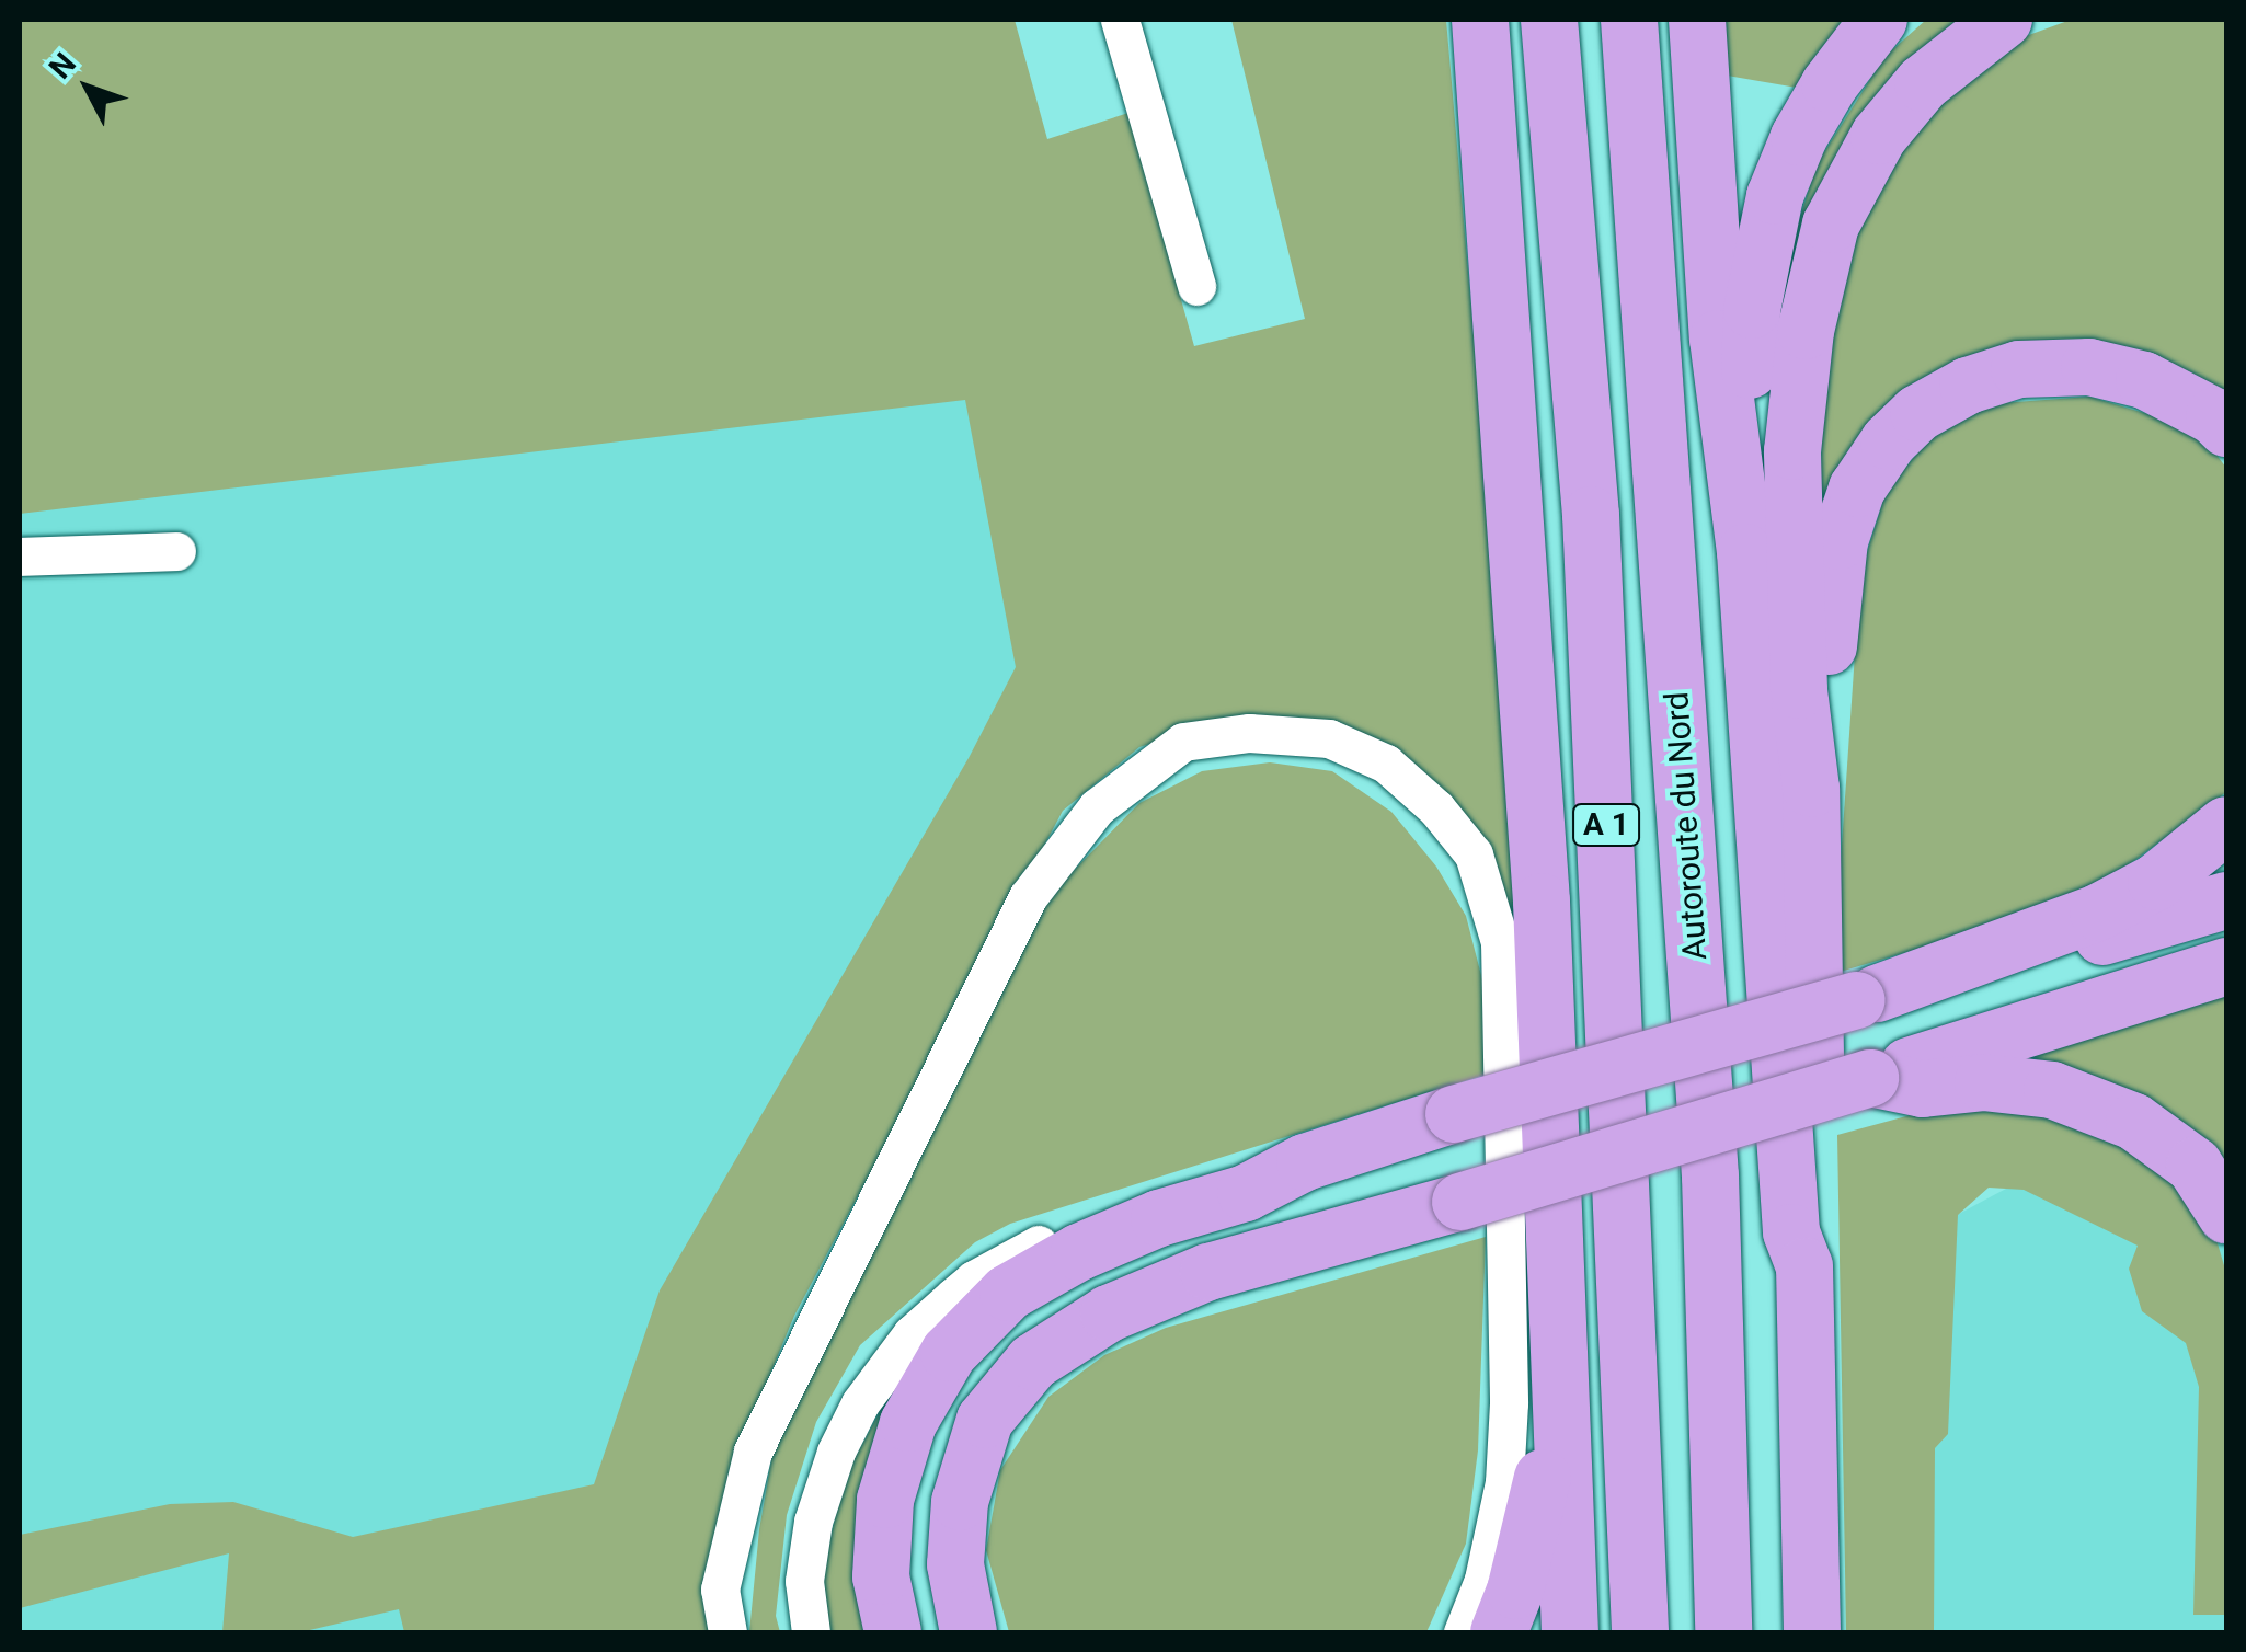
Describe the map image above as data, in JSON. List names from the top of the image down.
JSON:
{
  "streets": {
    "highway": ["A 1", "Autoroute du Nord"]
  },
  "north": "top left"
}
